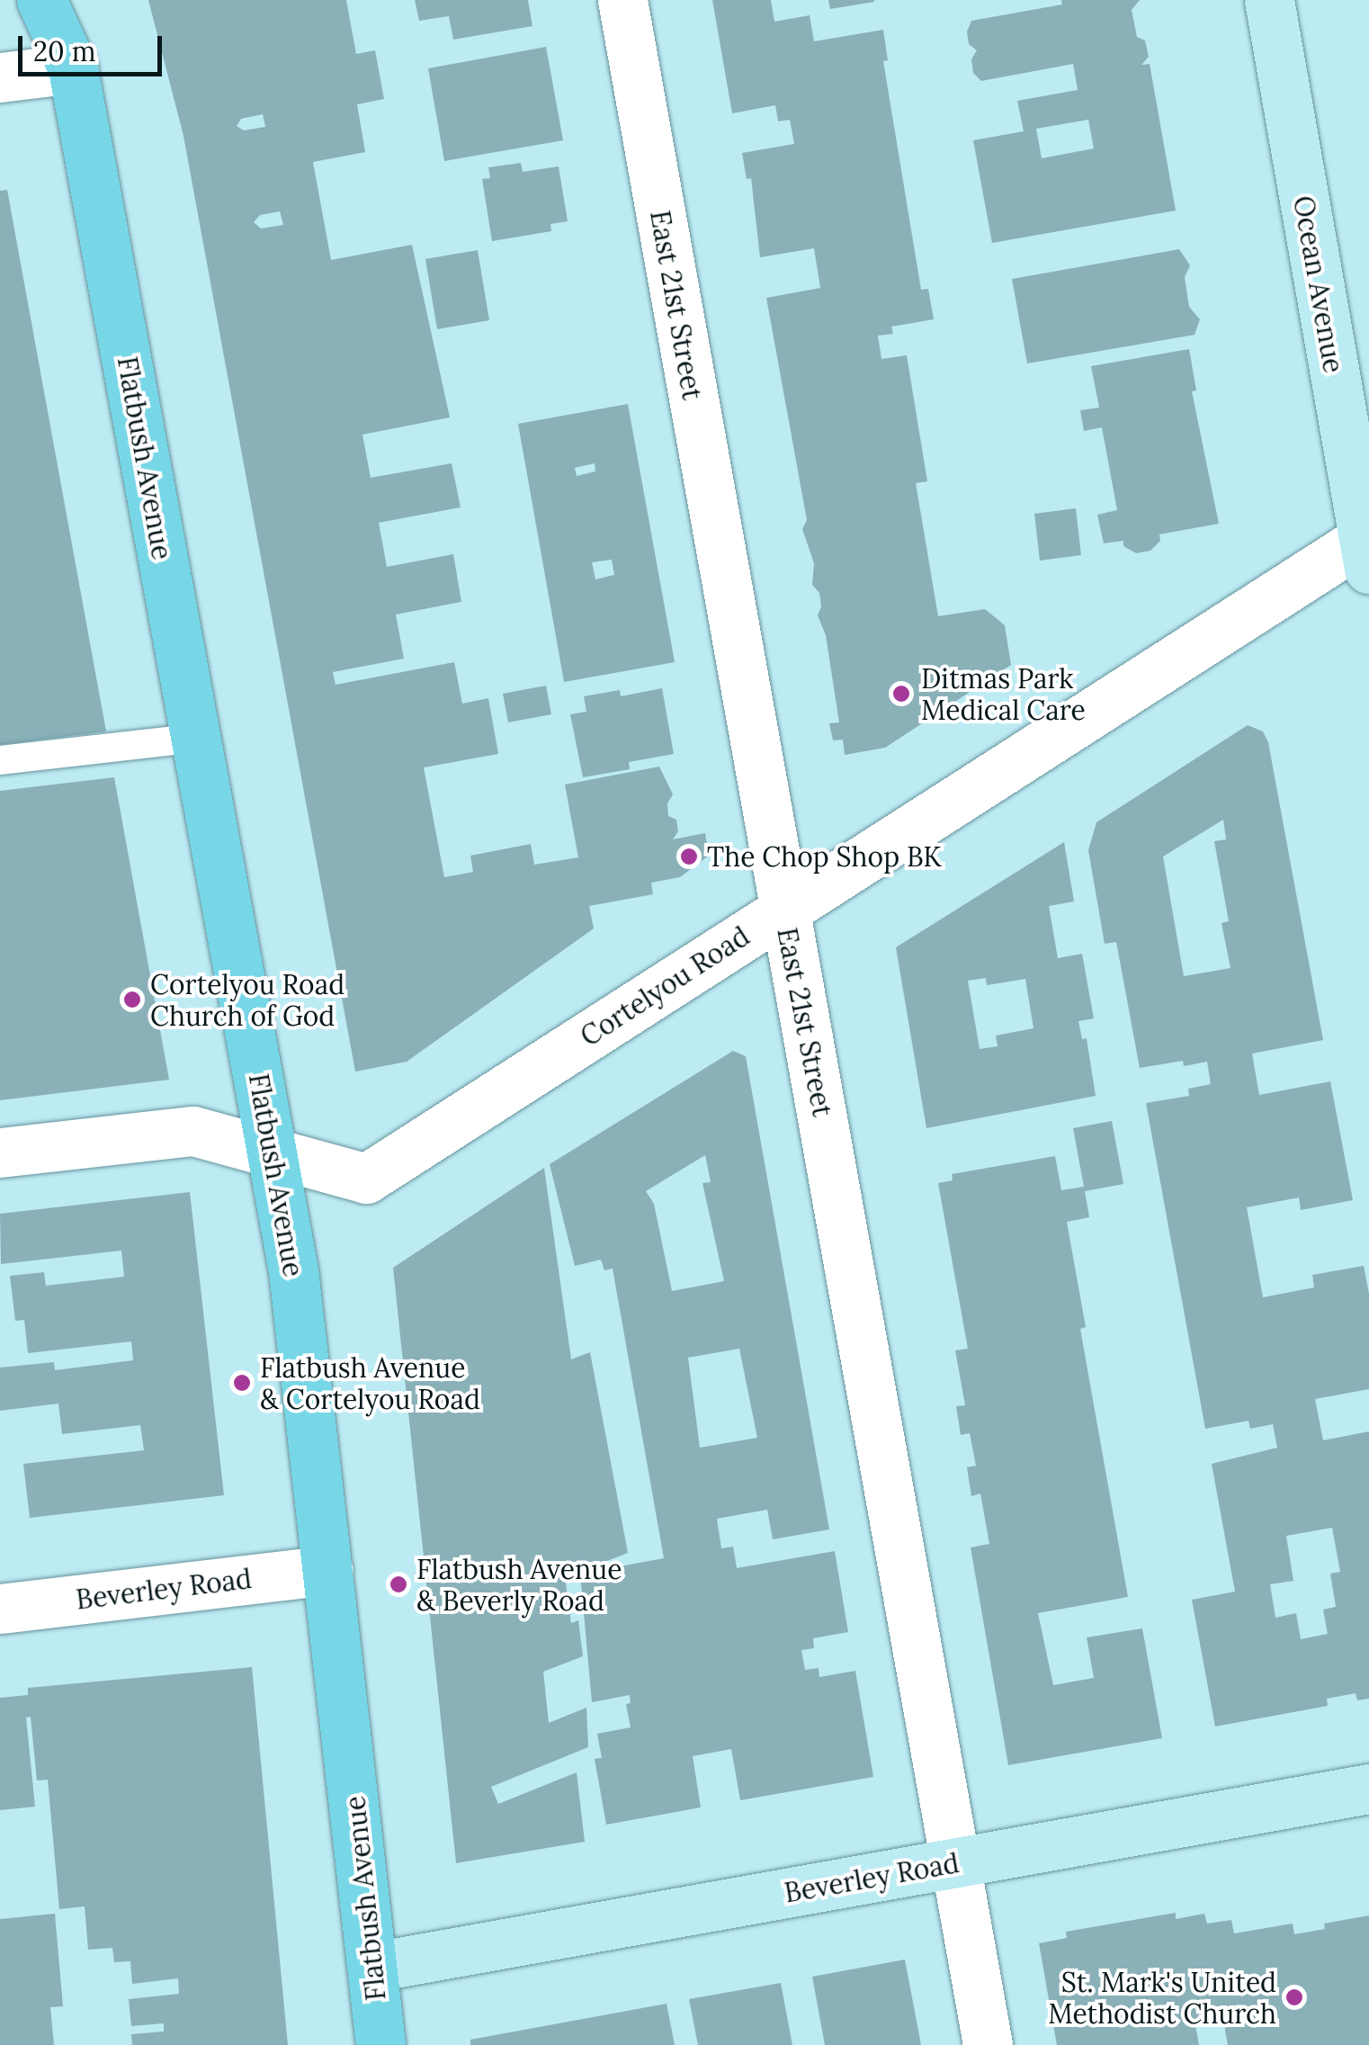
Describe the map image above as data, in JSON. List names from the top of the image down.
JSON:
{
  "streets": {
    "main road": ["Flatbush Avenue"],
    "street": [
      "Ocean Avenue",
      "East 21st Street",
      "Cortelyou Road",
      "Beverley Road"
    ]
  },
  "crossings": [
    ["Ocean Avenue", "Cortelyou Road"],
    ["East 21st Street", "Cortelyou Road"],
    ["East 21st Street", "Beverley Road"],
    ["Flatbush Avenue", "Cortelyou Road"],
    ["Flatbush Avenue", "Beverley Road"]
  ],
  "places": [
    "Ditmas Park Medical Care",
    "The Chop Shop BK",
    "Cortelyou Road Church of God",
    "Flatbush Avenue & Cortelyou Road",
    "Flatbush Avenue & Beverly Road",
    "St. Mark's United Methodist Church"
  ],
  "scale_bar": "20 m"
}
